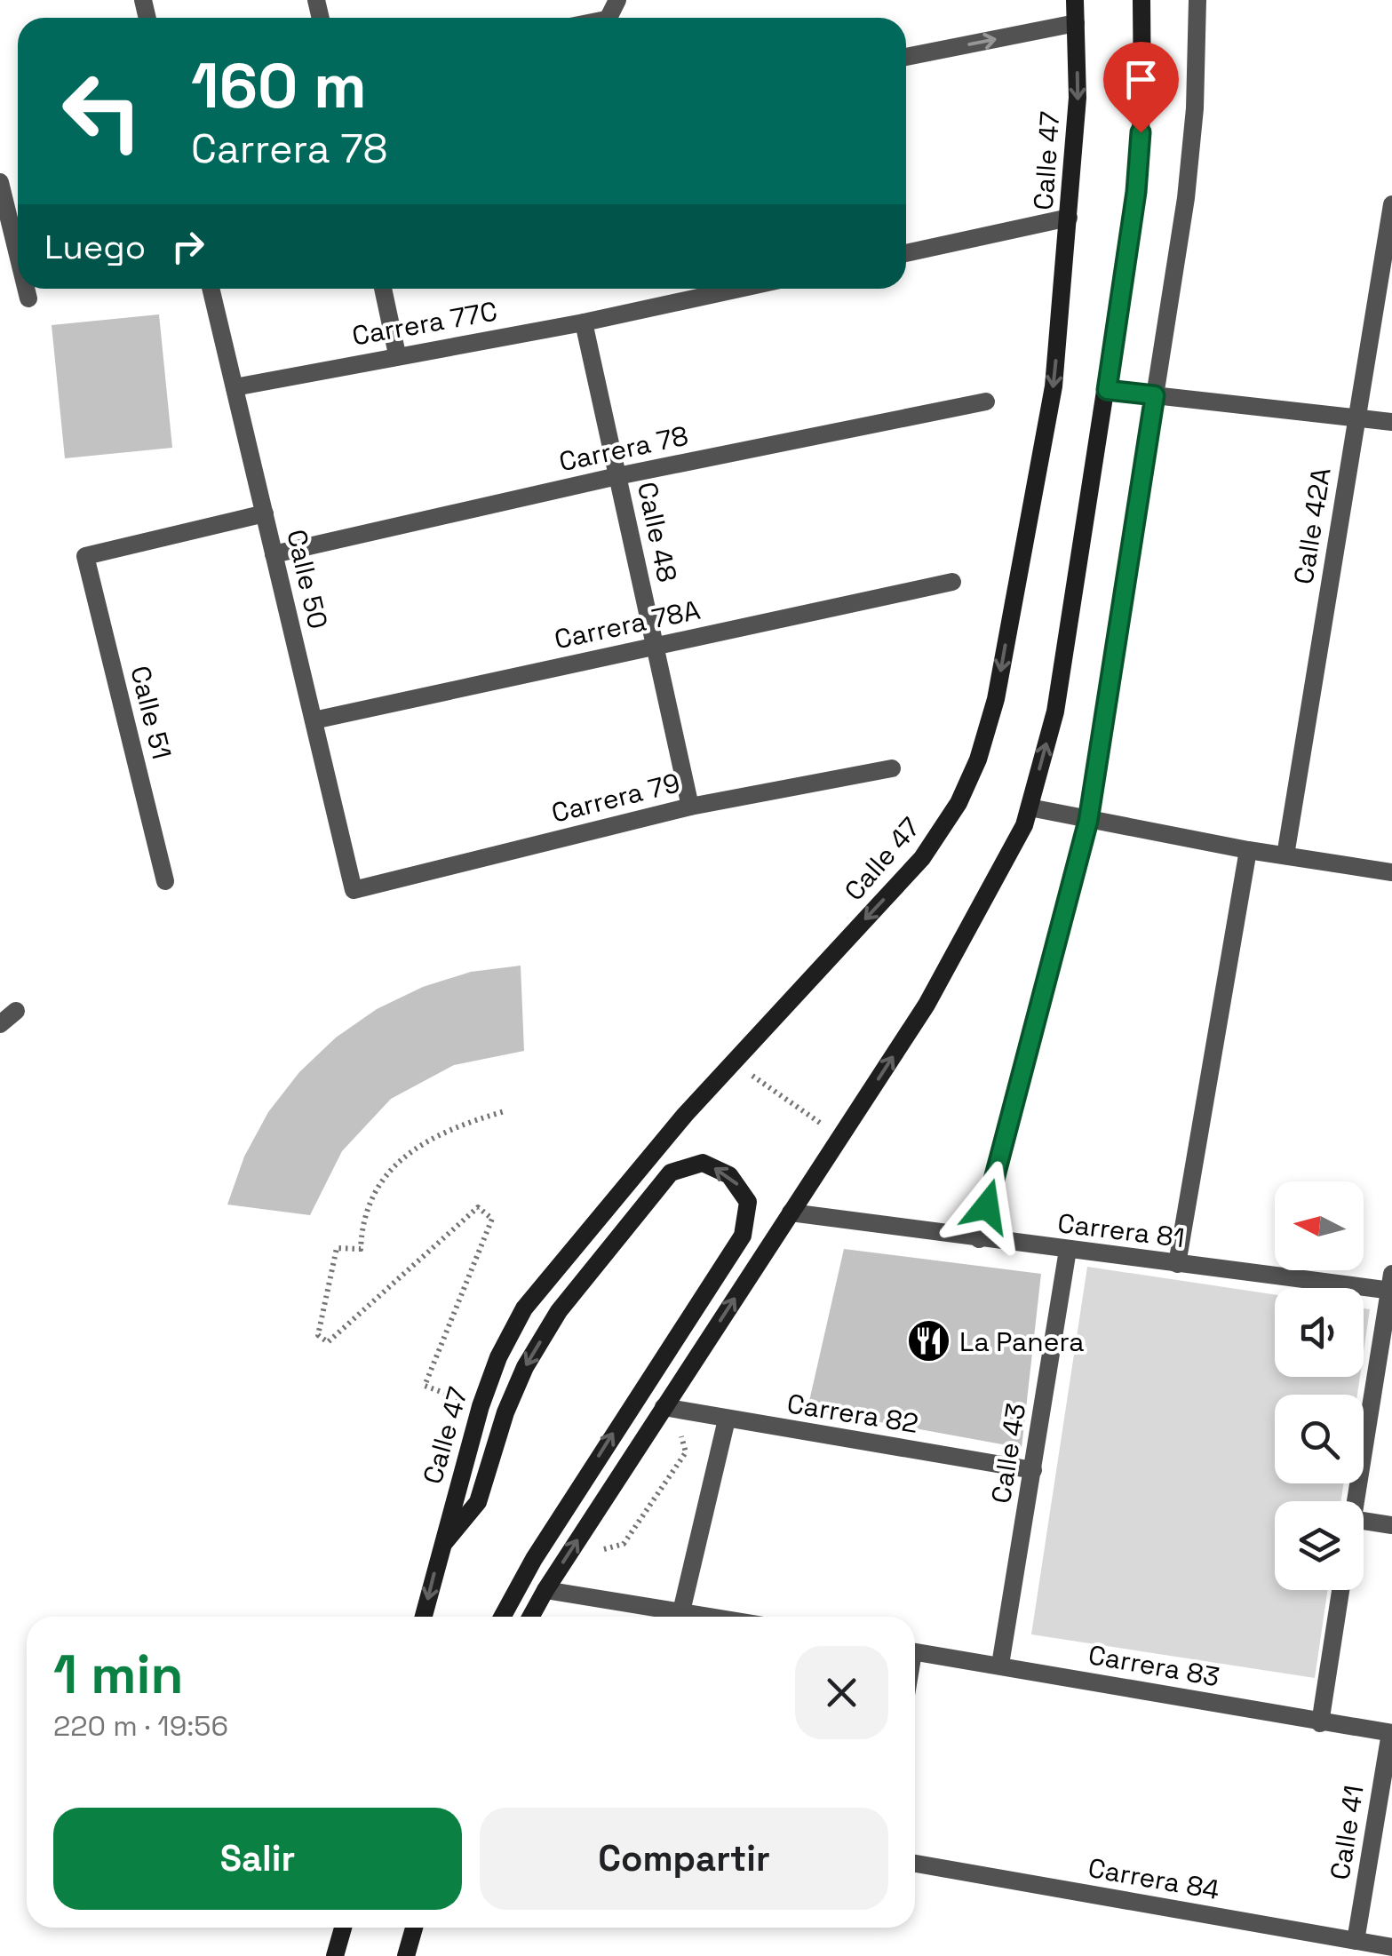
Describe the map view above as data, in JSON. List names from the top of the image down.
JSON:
{
  "streets": {
    "main road": ["Calle 47"],
    "street": [
      "Carrera 77C",
      "Carrera 78",
      "Calle 42A",
      "Calle 48",
      "Calle 50",
      "Carrera 78A",
      "Calle 51",
      "Carrera 79",
      "Carrera 81",
      "Carrera 82",
      "Calle 43",
      "Carrera 83",
      "Calle 41",
      "Carrera 84"
    ]
  },
  "crossings": [
    ["Carrera 77C", "Calle 48"],
    ["Carrera 77C", "Calle 50"],
    ["Carrera 78", "Calle 48"],
    ["Carrera 78", "Calle 50"],
    ["Calle 48", "Carrera 78A"],
    ["Calle 48", "Carrera 79"],
    ["Calle 50", "Carrera 78A"],
    ["Calle 50", "Calle 51"],
    ["Calle 50", "Carrera 79"],
    ["Carrera 81", "Calle 43"],
    ["Carrera 82", "Calle 43"],
    ["Calle 43", "Carrera 83"],
    ["Carrera 83", "Calle 41"],
    ["Calle 41", "Carrera 84"]
  ],
  "places": {
    "restaurant": ["La Panera"]
  },
  "north": "left",
  "page": {
    "turn": ["160 m", "Carrera 78"],
    "then": "Luego",
    "heading": ["1 min", "220 m · 19:56"],
    "buttons": ["Salir", "Compartir"]
  }
}
